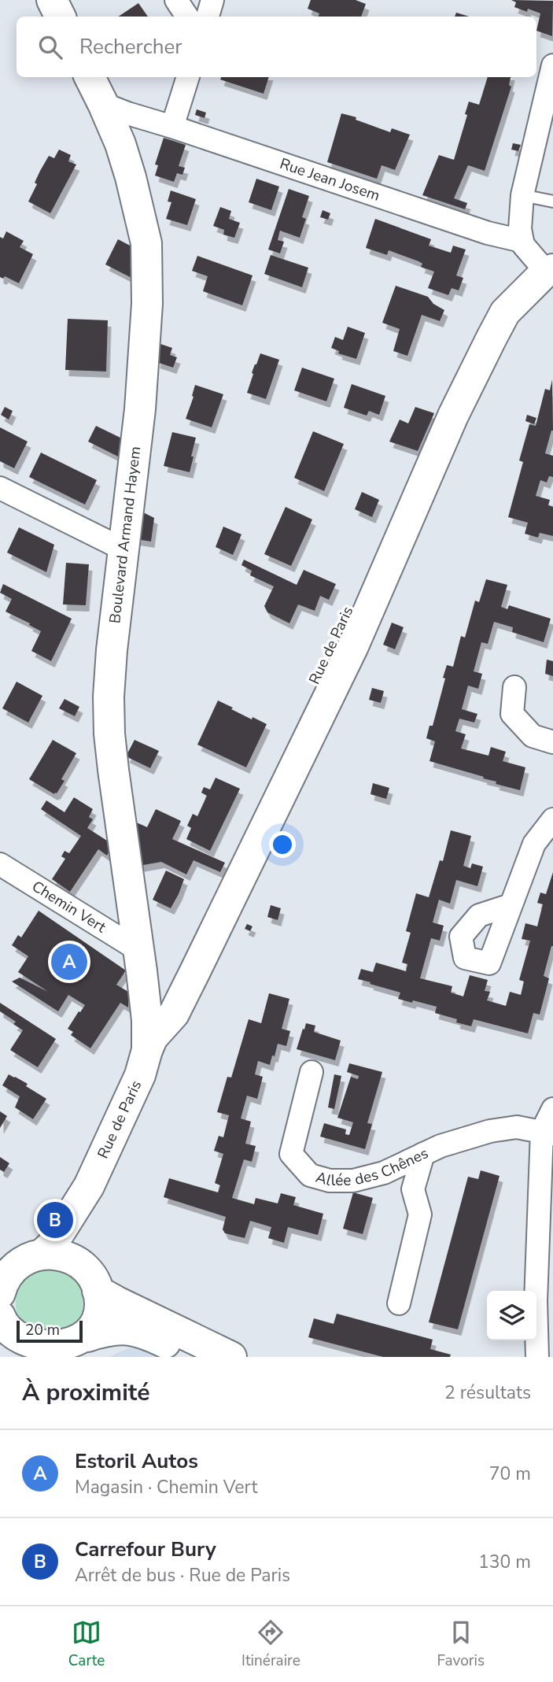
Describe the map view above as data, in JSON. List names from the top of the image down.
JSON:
{
  "streets": {
    "main road": ["Boulevard Armand Hayem", "Rue de Paris"],
    "street": ["Rue Jean Josem", "Chemin Vert", "Allée des Chênes"]
  },
  "crossings": [
    ["Rue Jean Josem", "Boulevard Armand Hayem"],
    ["Rue Jean Josem", "Rue de Paris"],
    ["Boulevard Armand Hayem", "Rue de Paris"],
    ["Boulevard Armand Hayem", "Chemin Vert"]
  ],
  "scale_bar": "20 m",
  "page": {
    "search": "Rechercher",
    "pins": ["A", "B"],
    "scale": "20 m",
    "heading": ["À proximité", "2 résultats"],
    "list": [
      {
        "mark": "A",
        "name": "Estoril Autos",
        "note": "Magasin · Chemin Vert",
        "value": "70 m"
      },
      {
        "mark": "B",
        "name": "Carrefour Bury",
        "note": "Arrêt de bus · Rue de Paris",
        "value": "130 m"
      }
    ],
    "nav": ["Carte", "Itinéraire", "Favoris"]
  }
}
